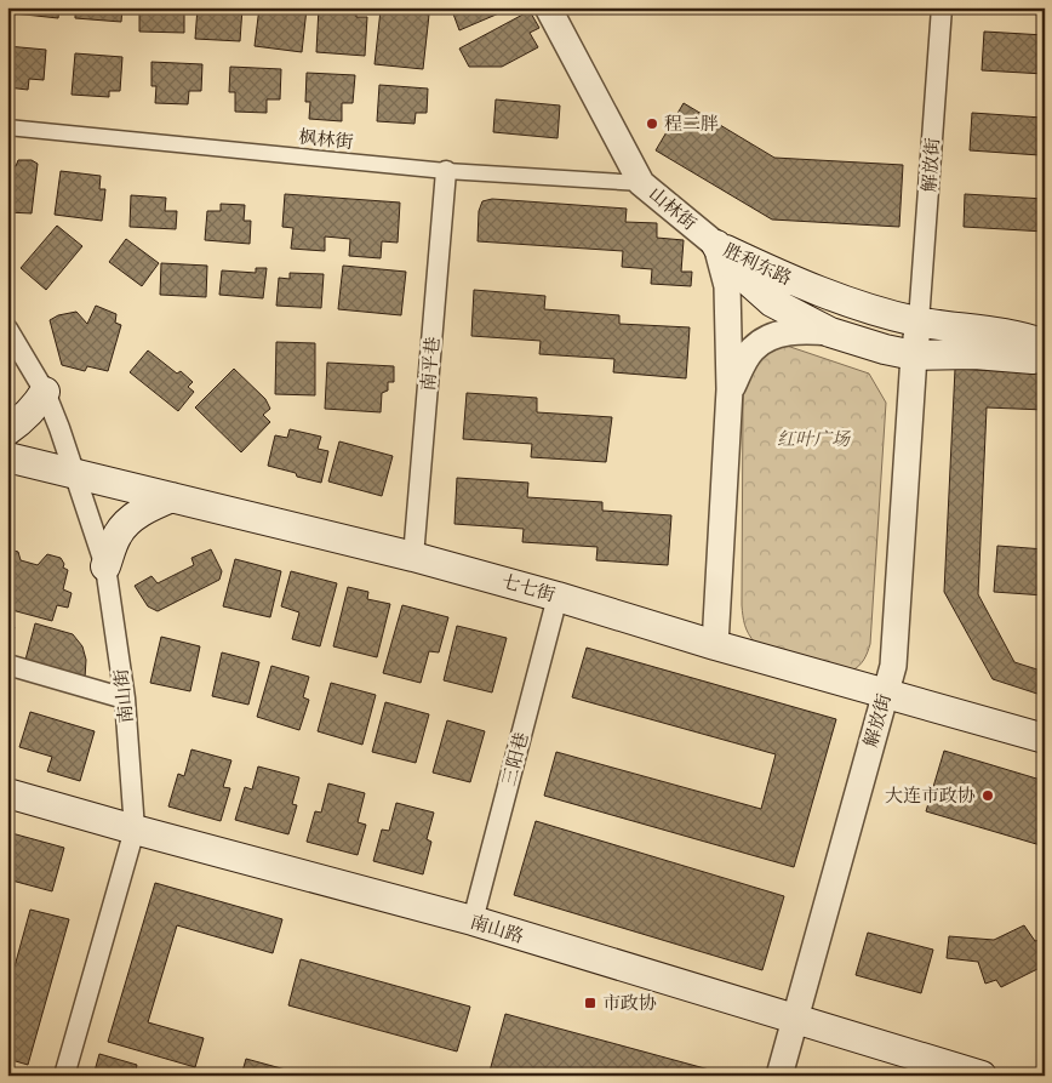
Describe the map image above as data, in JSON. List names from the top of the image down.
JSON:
{
  "streets": {
    "main road": ["胜利东路", "七七街", "南山路"],
    "street": [
      "枫林街",
      "解放街",
      "山林街",
      "南平巷",
      "南山街",
      "三阳巷"
    ]
  },
  "crossings": [
    ["枫林街", "山林街"],
    ["枫林街", "南平巷"],
    ["解放街", "胜利东路"],
    ["解放街", "七七街"],
    ["解放街", "南山路"],
    ["山林街", "胜利东路"],
    ["南平巷", "七七街"],
    ["七七街", "南山街"],
    ["七七街", "三阳巷"],
    ["南山街", "南山路"],
    ["三阳巷", "南山路"]
  ],
  "parks": ["红叶广场"],
  "places": {
    "other": ["程二胖", "大连市政协"],
    "transit": ["市政协"]
  }
}
